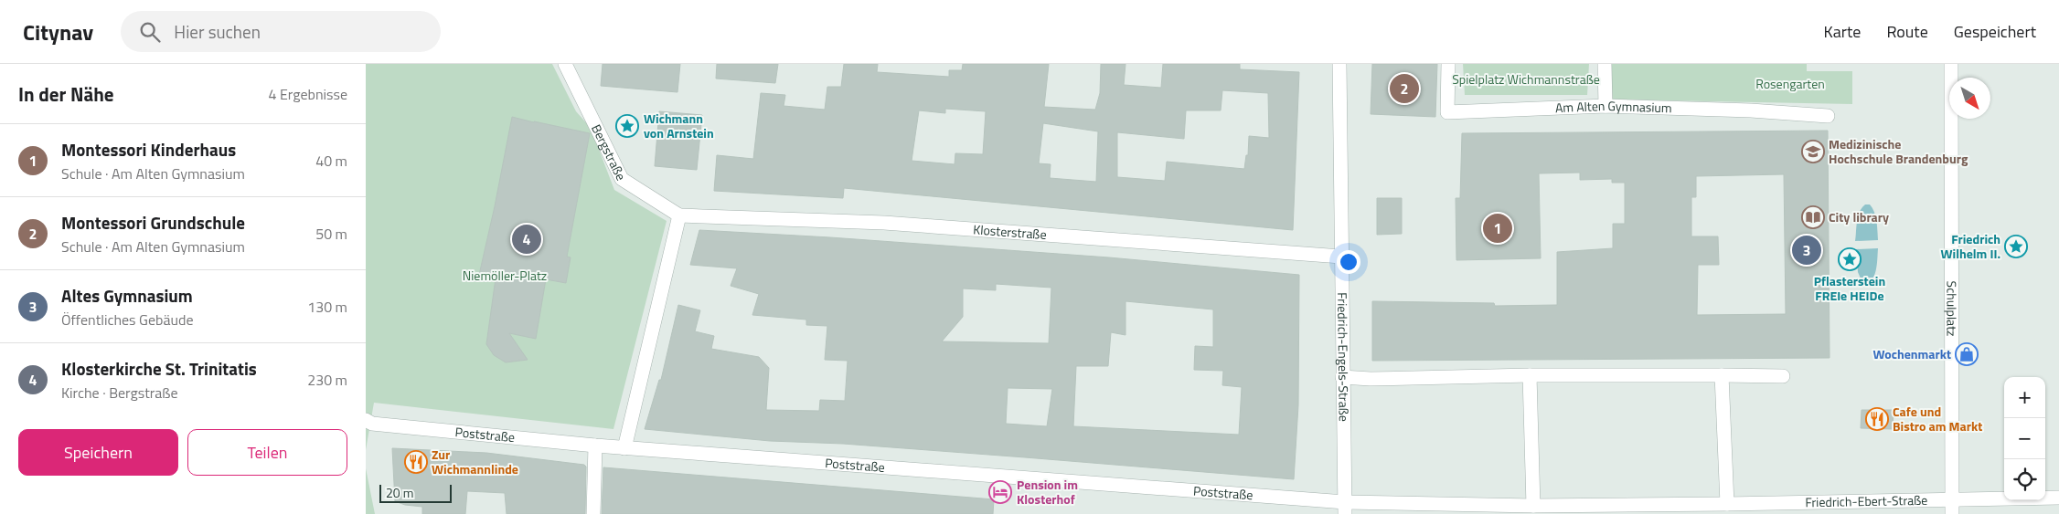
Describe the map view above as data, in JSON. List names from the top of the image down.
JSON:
{
  "streets": {
    "street": [
      "Am Alten Gymnasium",
      "Bergstraße",
      "Klosterstraße",
      "Schulplatz",
      "Friedrich-Engels-Straße",
      "Poststraße",
      "Friedrich-Ebert-Straße"
    ]
  },
  "crossings": [
    ["Bergstraße", "Klosterstraße"],
    ["Klosterstraße", "Friedrich-Engels-Straße"],
    ["Schulplatz", "Friedrich-Ebert-Straße"],
    ["Friedrich-Engels-Straße", "Poststraße"],
    ["Friedrich-Engels-Straße", "Friedrich-Ebert-Straße"],
    ["Poststraße", "Friedrich-Ebert-Straße"]
  ],
  "parks": ["Spielplatz Wichmannstraße", "Rosengarten", "Niemöller-Platz"],
  "places": {
    "place": ["Wichmann von Arnstein", "Friedrich Wilhelm II.", "Pflasterstein FREIe HEIDe"],
    "school or university": ["Medizinische Hochschule Brandenburg"],
    "library": ["City library"],
    "shop": ["Wochenmarkt"],
    "restaurant": ["Cafe und Bistro am Markt", "Zur Wichmannlinde"],
    "hotel": ["Pension im Klosterhof"]
  },
  "scale_bar": "20 m",
  "north": "bottom right",
  "page": {
    "header": "Citynav",
    "search": "Hier suchen",
    "nav": ["Karte", "Route", "Gespeichert"],
    "heading": ["In der Nähe", "4 Ergebnisse"],
    "pins": [
      "2",
      "1",
      "4",
      "3"
    ],
    "list": [
      {
        "mark": "1",
        "name": "Montessori Kinderhaus",
        "note": "Schule · Am Alten Gymnasium",
        "value": "40 m"
      },
      {
        "mark": "2",
        "name": "Montessori Grundschule",
        "note": "Schule · Am Alten Gymnasium",
        "value": "50 m"
      },
      {
        "mark": "3",
        "name": "Altes Gymnasium",
        "note": "Öffentliches Gebäude",
        "value": "130 m"
      },
      {
        "mark": "4",
        "name": "Klosterkirche St. Trinitatis",
        "note": "Kirche · Bergstraße",
        "value": "230 m"
      }
    ],
    "map_buttons": ["+", "−"],
    "buttons": ["Speichern", "Teilen"],
    "scale": "20 m"
  }
}
